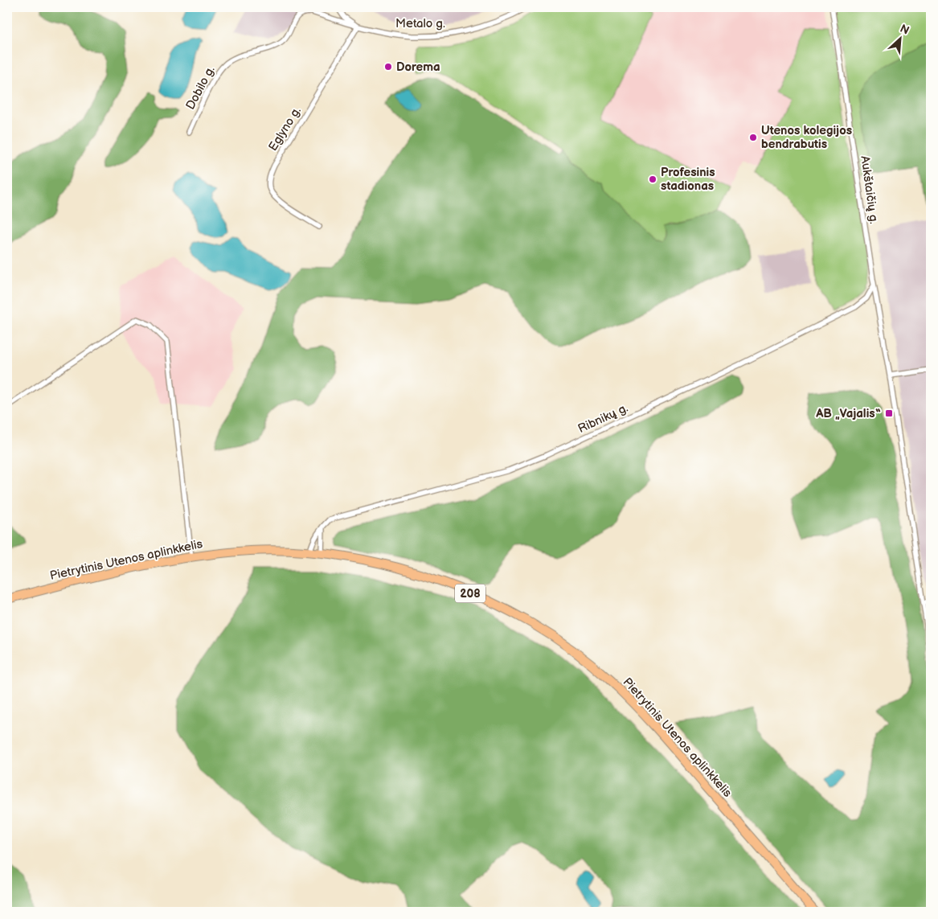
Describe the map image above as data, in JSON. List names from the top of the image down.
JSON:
{
  "streets": {
    "highway": ["Pietrytinis Utenos aplinkkelis", "208"],
    "street": [
      "Metalo g.",
      "Dobilo g.",
      "Eglyno g.",
      "Aukštaičių g.",
      "Ribnikų g."
    ]
  },
  "crossings": [
    ["Metalo g.", "Dobilo g."],
    ["Metalo g.", "Eglyno g."],
    ["Dobilo g.", "Eglyno g."],
    ["Aukštaičių g.", "Ribnikų g."]
  ],
  "places": {
    "other": ["Dorema", "Utenos kolegijos bendrabutis", "Profesinis stadionas"],
    "transit": ["AB „Vajalis“"]
  },
  "north": "top right"
}
